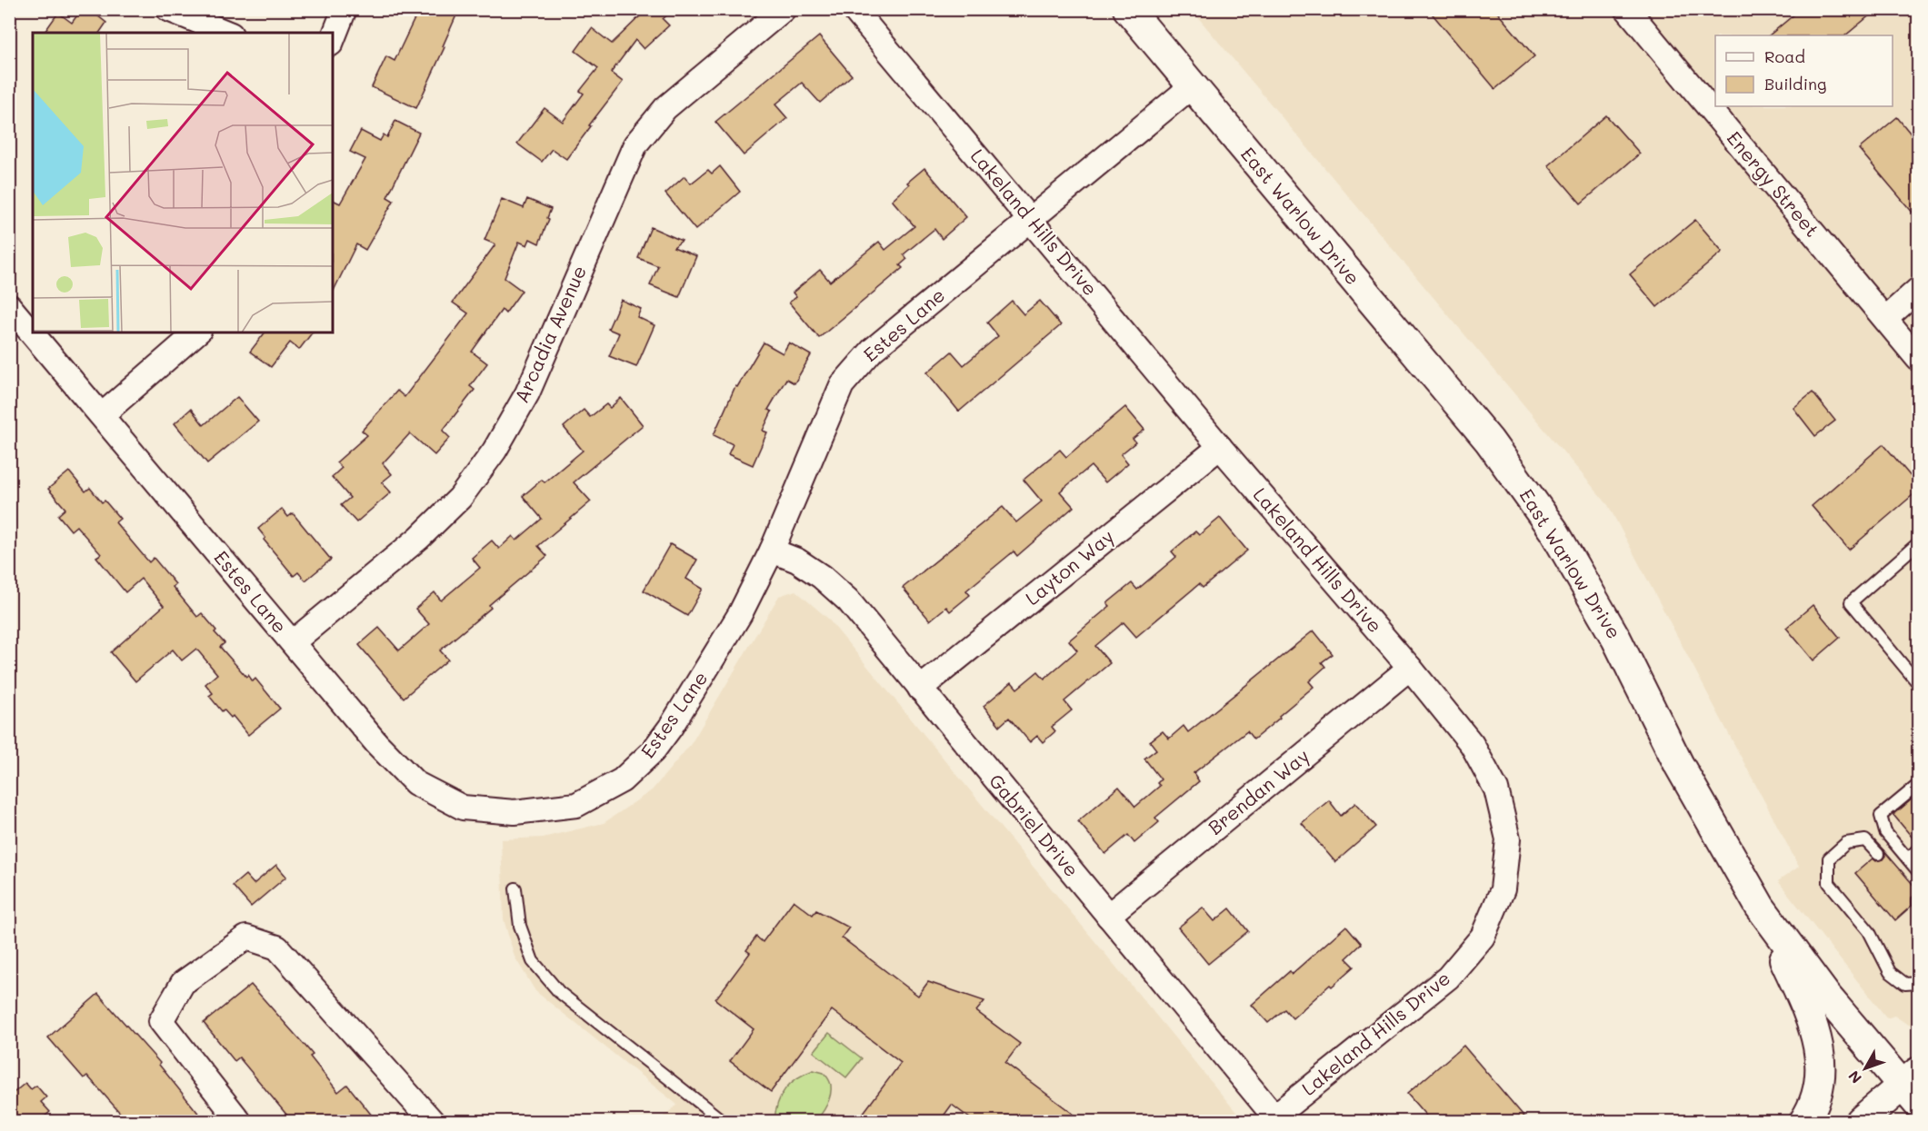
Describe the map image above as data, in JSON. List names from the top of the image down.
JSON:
{
  "streets": {
    "street": [
      "Energy Street",
      "East Warlow Drive",
      "Lakeland Hills Drive",
      "Estes Lane",
      "Arcadia Avenue",
      "Layton Way",
      "Brendan Way",
      "Gabriel Drive"
    ]
  },
  "crossings": [
    ["East Warlow Drive", "Estes Lane"],
    ["Lakeland Hills Drive", "Estes Lane"],
    ["Lakeland Hills Drive", "Layton Way"],
    ["Lakeland Hills Drive", "Brendan Way"],
    ["Lakeland Hills Drive", "Gabriel Drive"],
    ["Estes Lane", "Arcadia Avenue"],
    ["Estes Lane", "Gabriel Drive"],
    ["Layton Way", "Gabriel Drive"],
    ["Brendan Way", "Gabriel Drive"]
  ],
  "legend": ["Road", "Building"],
  "north": "bottom left"
}
